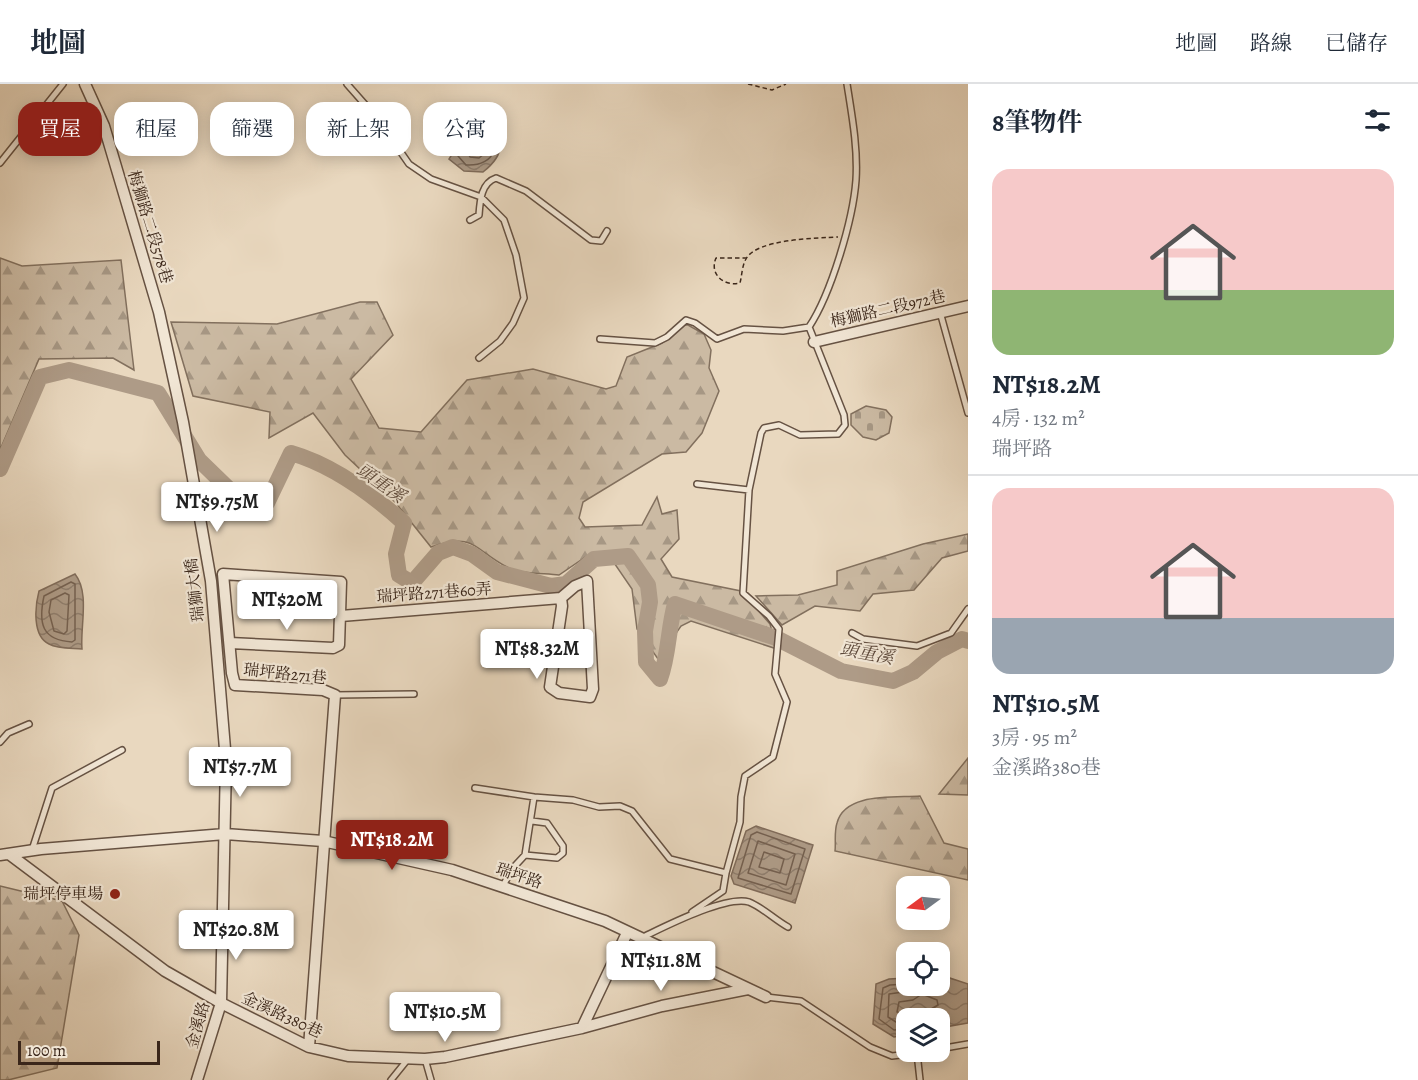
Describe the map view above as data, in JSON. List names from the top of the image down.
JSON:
{
  "streets": {
    "street": [
      "梅獅路二段578巷",
      "梅獅路二段972巷",
      "瑞獅大橋",
      "瑞坪路271巷60弄",
      "瑞坪路271巷",
      "瑞坪路",
      "金溪路380巷",
      "金溪路"
    ]
  },
  "crossings": [
    ["梅獅路二段578巷", "瑞獅大橋"],
    ["瑞獅大橋", "瑞坪路"],
    ["瑞獅大橋", "金溪路"],
    ["瑞坪路271巷", "瑞坪路"],
    ["瑞坪路271巷", "金溪路380巷"],
    ["瑞坪路", "金溪路380巷"],
    ["瑞坪路", "金溪路"],
    ["金溪路380巷", "金溪路"]
  ],
  "water": ["頭重溪"],
  "places": ["瑞坪停車場"],
  "scale_bar": "100 m",
  "north": "left",
  "page": {
    "header": "地圖",
    "nav": ["地圖", "路線", "已儲存"],
    "heading": "8筆物件",
    "chip": [
      "買屋",
      "租屋",
      "篩選",
      "新上架",
      "公寓"
    ],
    "list": [
      {
        "name": "NT$18.2M",
        "note": "4房 · 132 m² · 瑞坪路"
      },
      {
        "name": "NT$10.5M",
        "note": "3房 · 95 m² · 金溪路380巷"
      }
    ],
    "price": [
      "NT$9.75M",
      "NT$20M",
      "NT$8.32M",
      "NT$7.7M",
      "NT$18.2M",
      "NT$20.8M",
      "NT$11.8M",
      "NT$10.5M"
    ],
    "scale": "100 m"
  }
}
